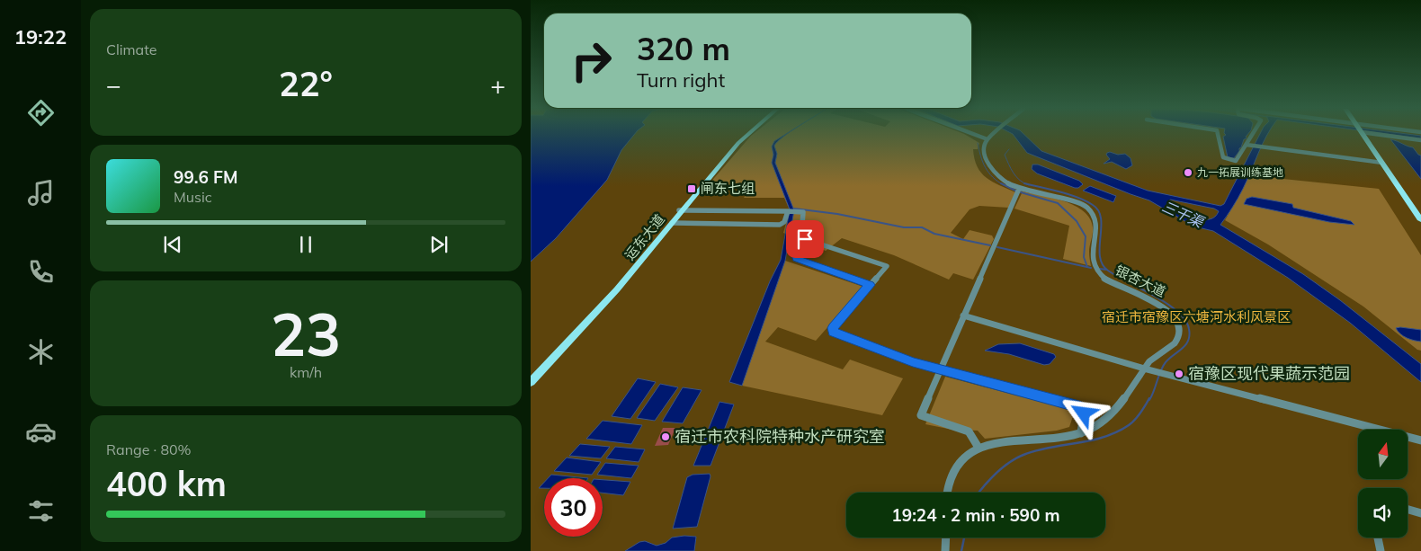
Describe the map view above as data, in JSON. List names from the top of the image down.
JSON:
{
  "streets": {
    "main road": ["运东大道"],
    "street": ["银杏大道"]
  },
  "water": ["三干渠"],
  "parks": ["宿迁市宿豫区六塘河水利风景区"],
  "places": {
    "other": ["九一拓展训练基地", "宿豫区现代果蔬示范园", "宿迁市农科院特种水产研究室"],
    "transit": ["闸东七组"]
  },
  "north": "top",
  "page": {
    "tabs": "19:22",
    "tile": [
      "Climate",
      ["23", "km/h"],
      ["Range · 80%", "400 km"]
    ],
    "turn": ["320 m", "Turn right"],
    "heat": ["−", "22°", "+"],
    "song": ["99.6 FM", "Music"],
    "limit": "30",
    "trip": "19:24 · 2 min · 590 m"
  }
}
